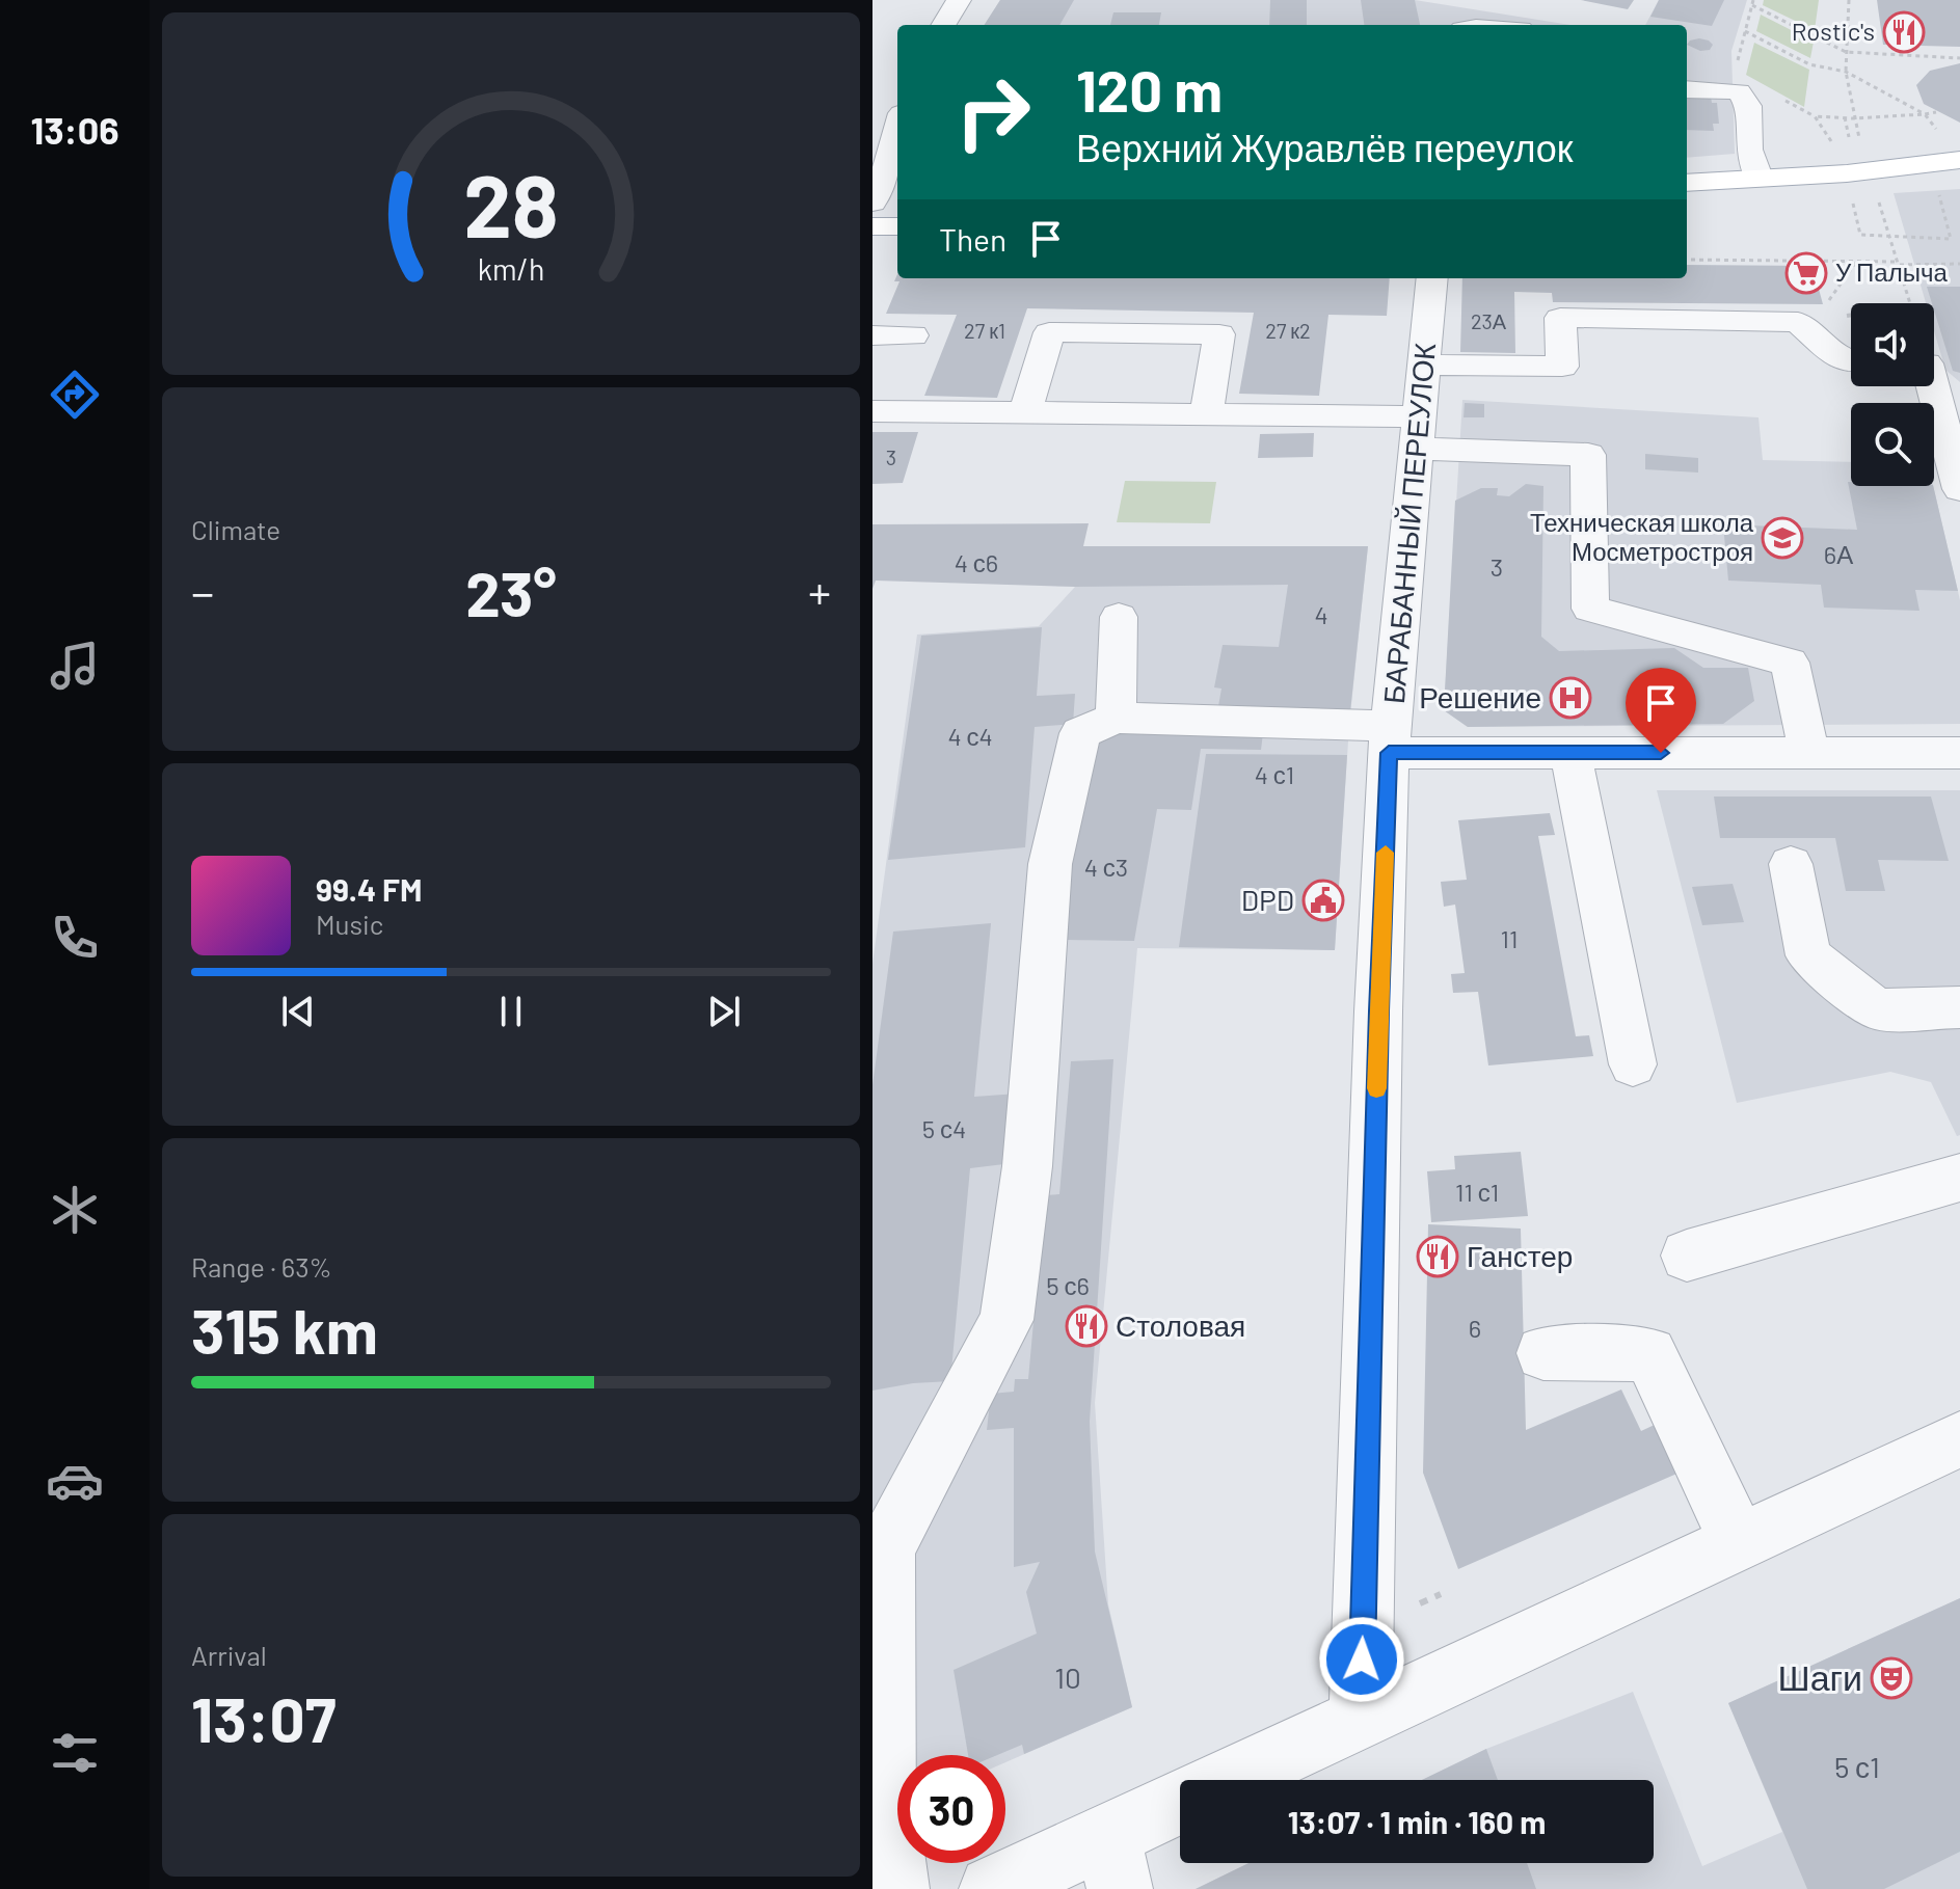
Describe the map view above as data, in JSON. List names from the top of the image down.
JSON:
{
  "streets": {
    "street": ["БАРАБАННЫЙ ПЕРЕУЛОК"]
  },
  "places": {
    "restaurant": ["Rostic's", "Ганстер", "Столовая"],
    "supermarket": ["У Палыча"],
    "school or university": ["Техническая школа Мосметростроя"],
    "hospital": ["Решение"],
    "public building": ["DPD"],
    "theatre": ["Шаги"]
  },
  "house_numbers": [
    "23А",
    "27 к1",
    "27 к2",
    "3",
    "6А",
    "4 с6",
    "3",
    "4",
    "4 с4",
    "4 с1",
    "4 с3",
    "11",
    "5 с4",
    "11 с1",
    "5 с6",
    "6",
    "10",
    "5 с1"
  ],
  "page": {
    "tabs": "13:06",
    "turn": ["120 m", "Верхний Журавлёв переулок"],
    "then": "Then",
    "tile": [
      "Climate",
      ["Range · 63%", "315 km"],
      ["Arrival", "13:07"]
    ],
    "heat": ["−", "23°", "+"],
    "song": ["99.4 FM", "Music"],
    "limit": "30",
    "trip": "13:07 · 1 min · 160 m",
    "gauge": ["28", "km/h"]
  }
}
